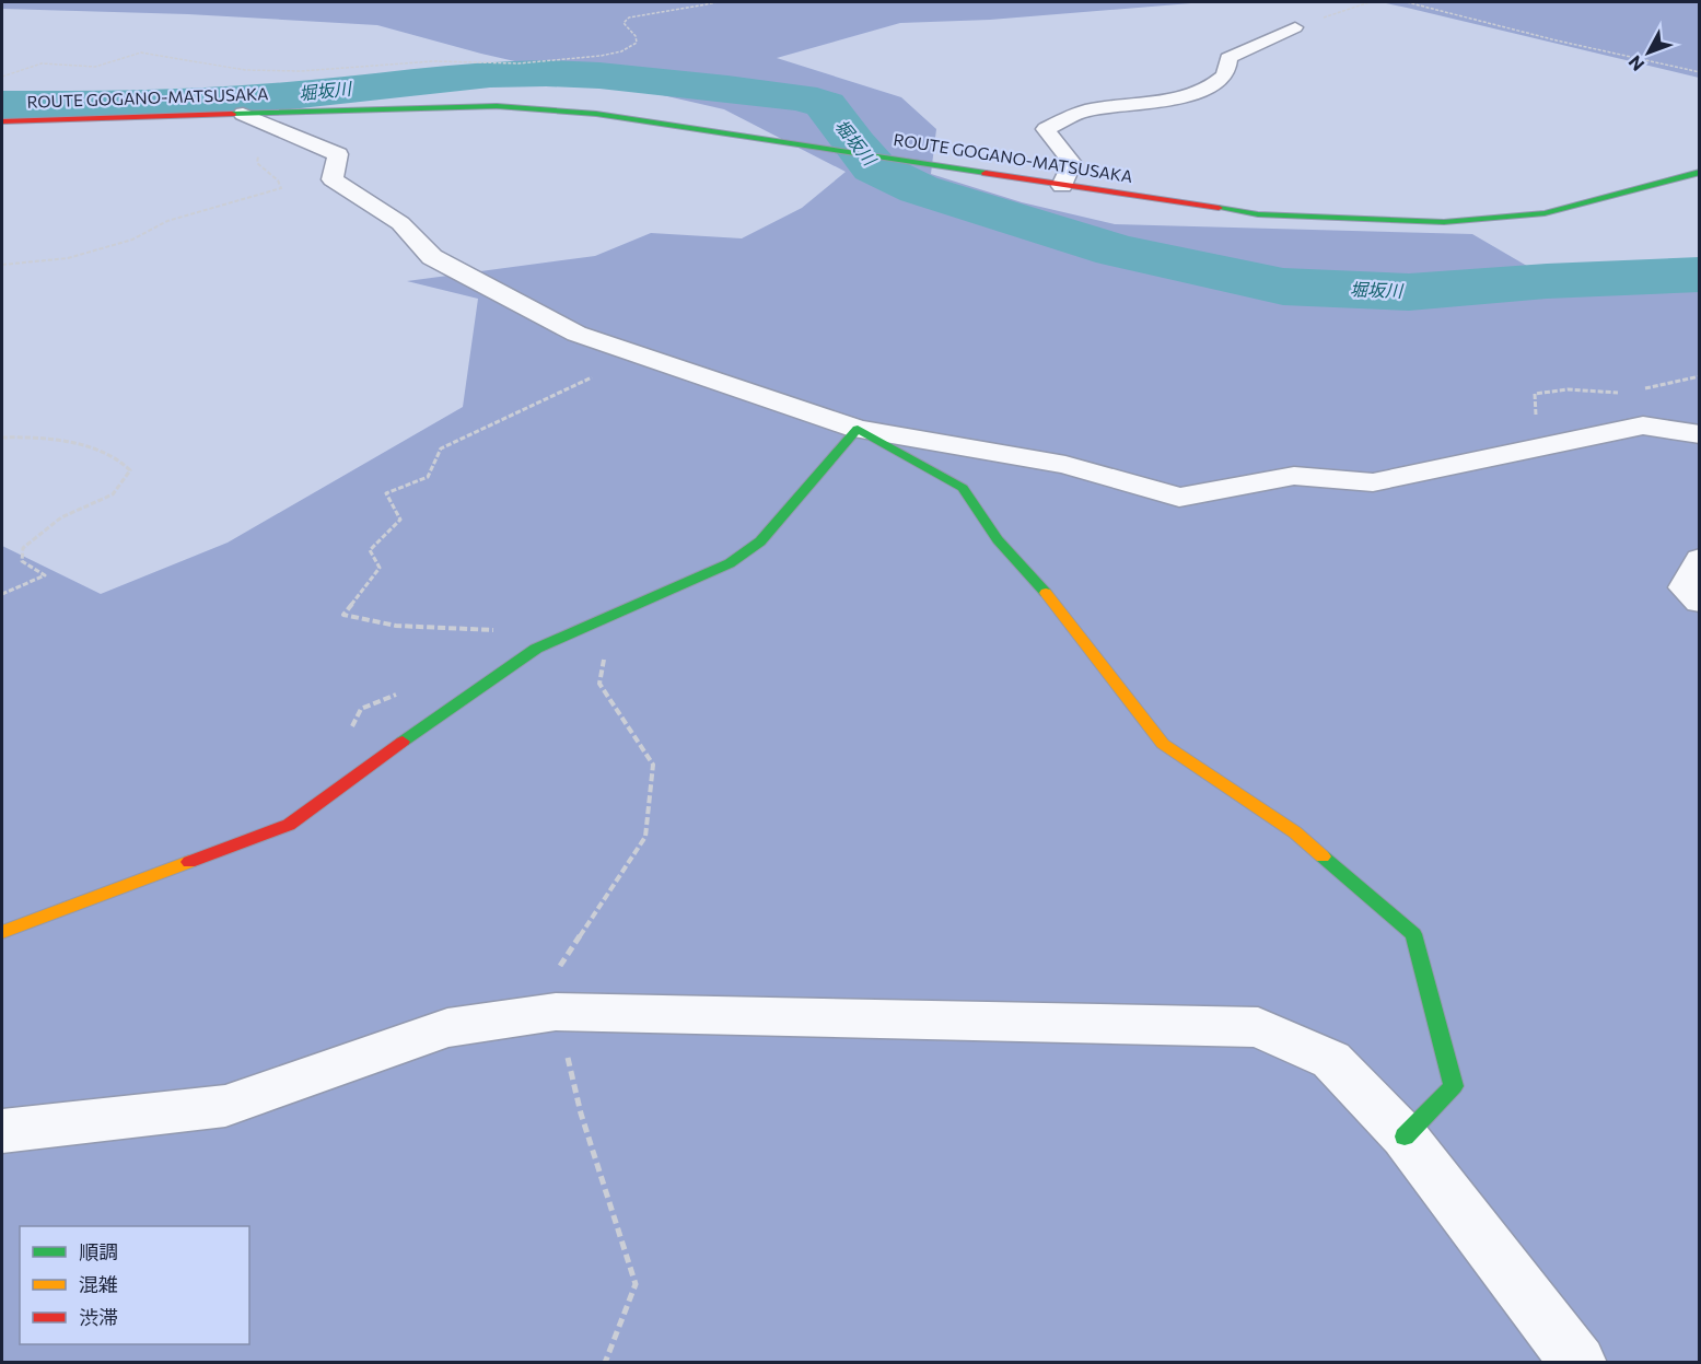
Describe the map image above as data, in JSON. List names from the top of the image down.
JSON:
{
  "streets": {
    "main road": ["ROUTE GOGANO-MATSUSAKA"]
  },
  "water": ["堀坂川"],
  "legend": ["順調", "混雑", "渋滞"],
  "north": "bottom left"
}
